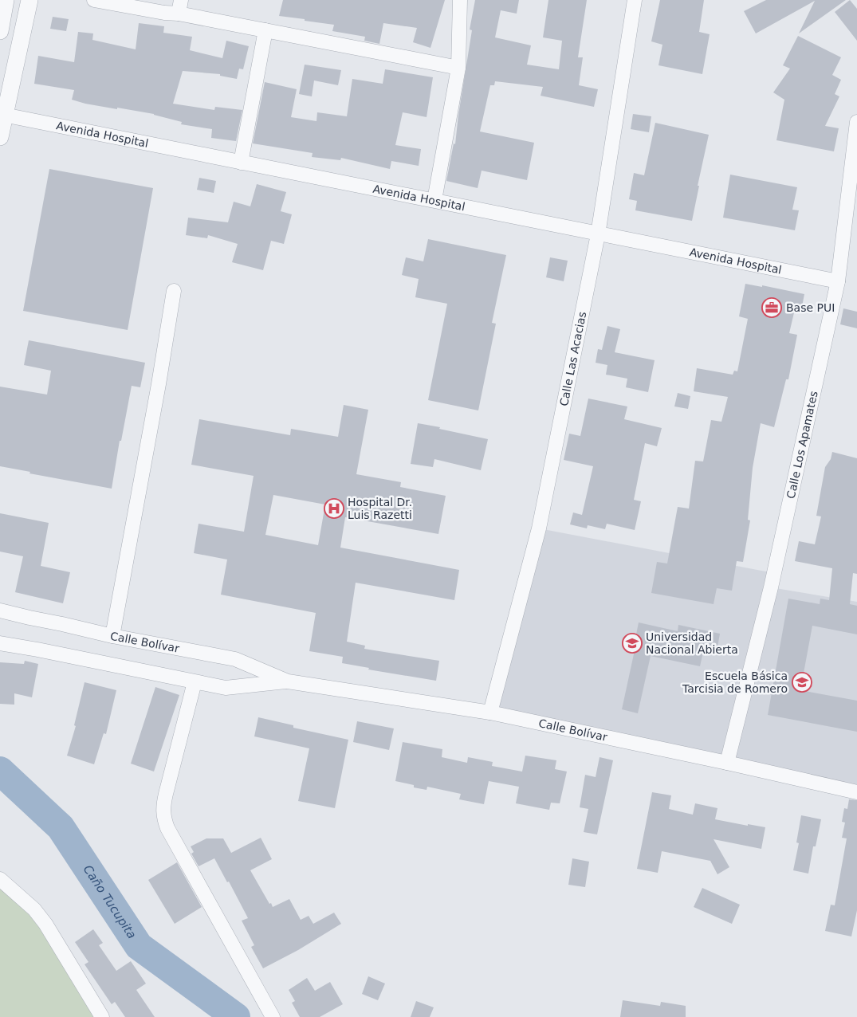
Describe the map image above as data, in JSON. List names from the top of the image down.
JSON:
{
  "streets": {
    "street": [
      "Avenida Hospital",
      "Calle Las Acacias",
      "Calle Los Apamates",
      "Calle Bolívar"
    ]
  },
  "crossings": [
    ["Avenida Hospital", "Calle Las Acacias"],
    ["Avenida Hospital", "Calle Los Apamates"],
    ["Calle Las Acacias", "Calle Bolívar"],
    ["Calle Los Apamates", "Calle Bolívar"]
  ],
  "water": ["Caño Tucupita"],
  "places": {
    "office": ["Base PUI"],
    "hospital": ["Hospital Dr. Luis Razetti"],
    "school or university": ["Universidad Nacional Abierta", "Escuela Básica Tarcisia de Romero"]
  }
}
